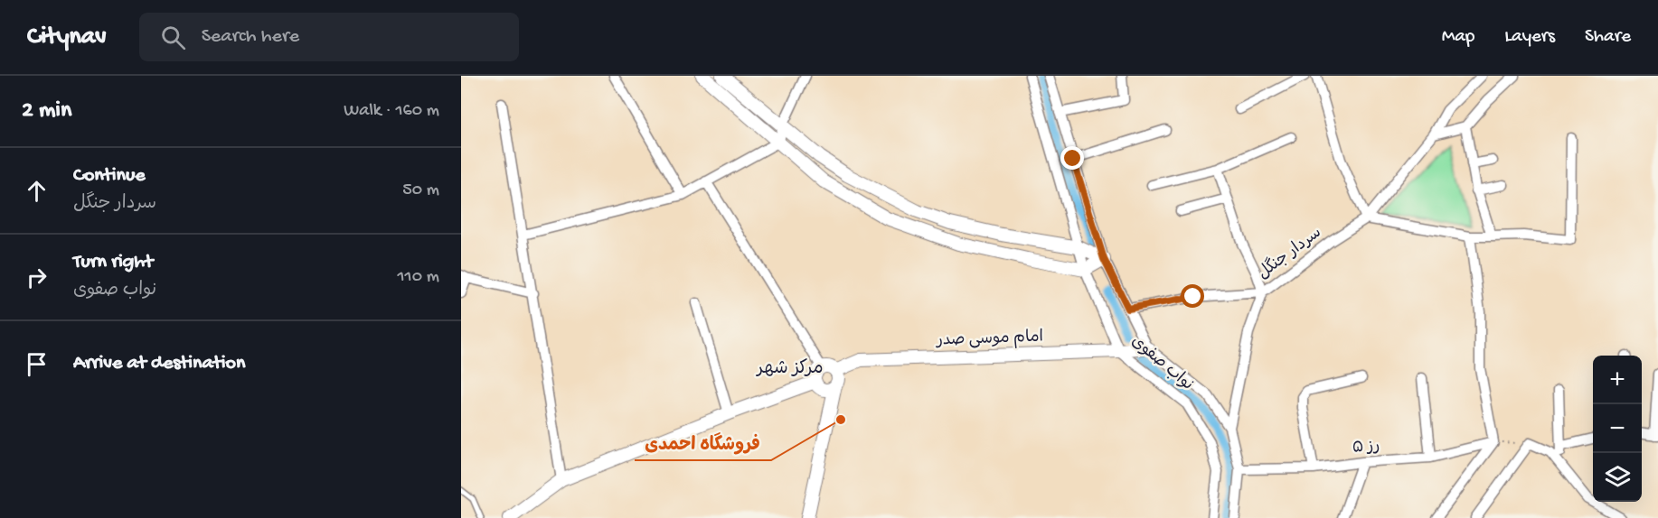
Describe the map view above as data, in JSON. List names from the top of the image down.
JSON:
{
  "streets": {
    "street": [
      "سردار جنگل",
      "امام موسی صدر",
      "نواب صفوی",
      "رز ۵"
    ]
  },
  "crossings": [
    ["سردار جنگل", "نواب صفوی"],
    ["امام موسی صدر", "نواب صفوی"],
    ["نواب صفوی", "رز ۵"]
  ],
  "districts": ["مرکز شهر"],
  "places": ["فروشگاه احمدی"],
  "page": {
    "header": "Citynav",
    "search": "Search here",
    "nav": ["Map", "Layers", "Share"],
    "heading": ["2 min", "Walk · 160 m"],
    "list": [
      ["Continue", "سردار جنگل", "50 m"],
      ["Turn right", "نواب صفوی", "110 m"],
      "Arrive at destination"
    ],
    "map_buttons": ["+", "−"]
  }
}
